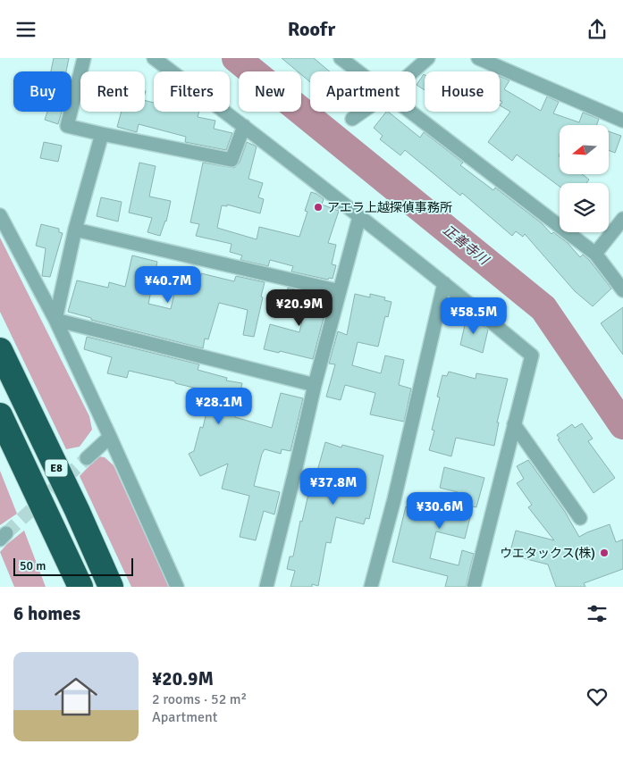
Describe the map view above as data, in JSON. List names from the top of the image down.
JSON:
{
  "streets": {
    "highway": ["E8"]
  },
  "water": ["正善寺川"],
  "places": ["アエラ上越探偵事務所", "ウエタックス(株)"],
  "scale_bar": "50 m",
  "north": "left",
  "page": {
    "header": "Roofr",
    "chip": [
      "Buy",
      "Rent",
      "Filters",
      "New",
      "Apartment",
      "House"
    ],
    "price": [
      "¥40.7M",
      "¥20.9M",
      "¥58.5M",
      "¥28.1M",
      "¥37.8M",
      "¥30.6M"
    ],
    "scale": "50 m",
    "heading": "6 homes",
    "list": [
      {
        "name": "¥20.9M",
        "note": "2 rooms · 52 m² · Apartment"
      }
    ]
  }
}
